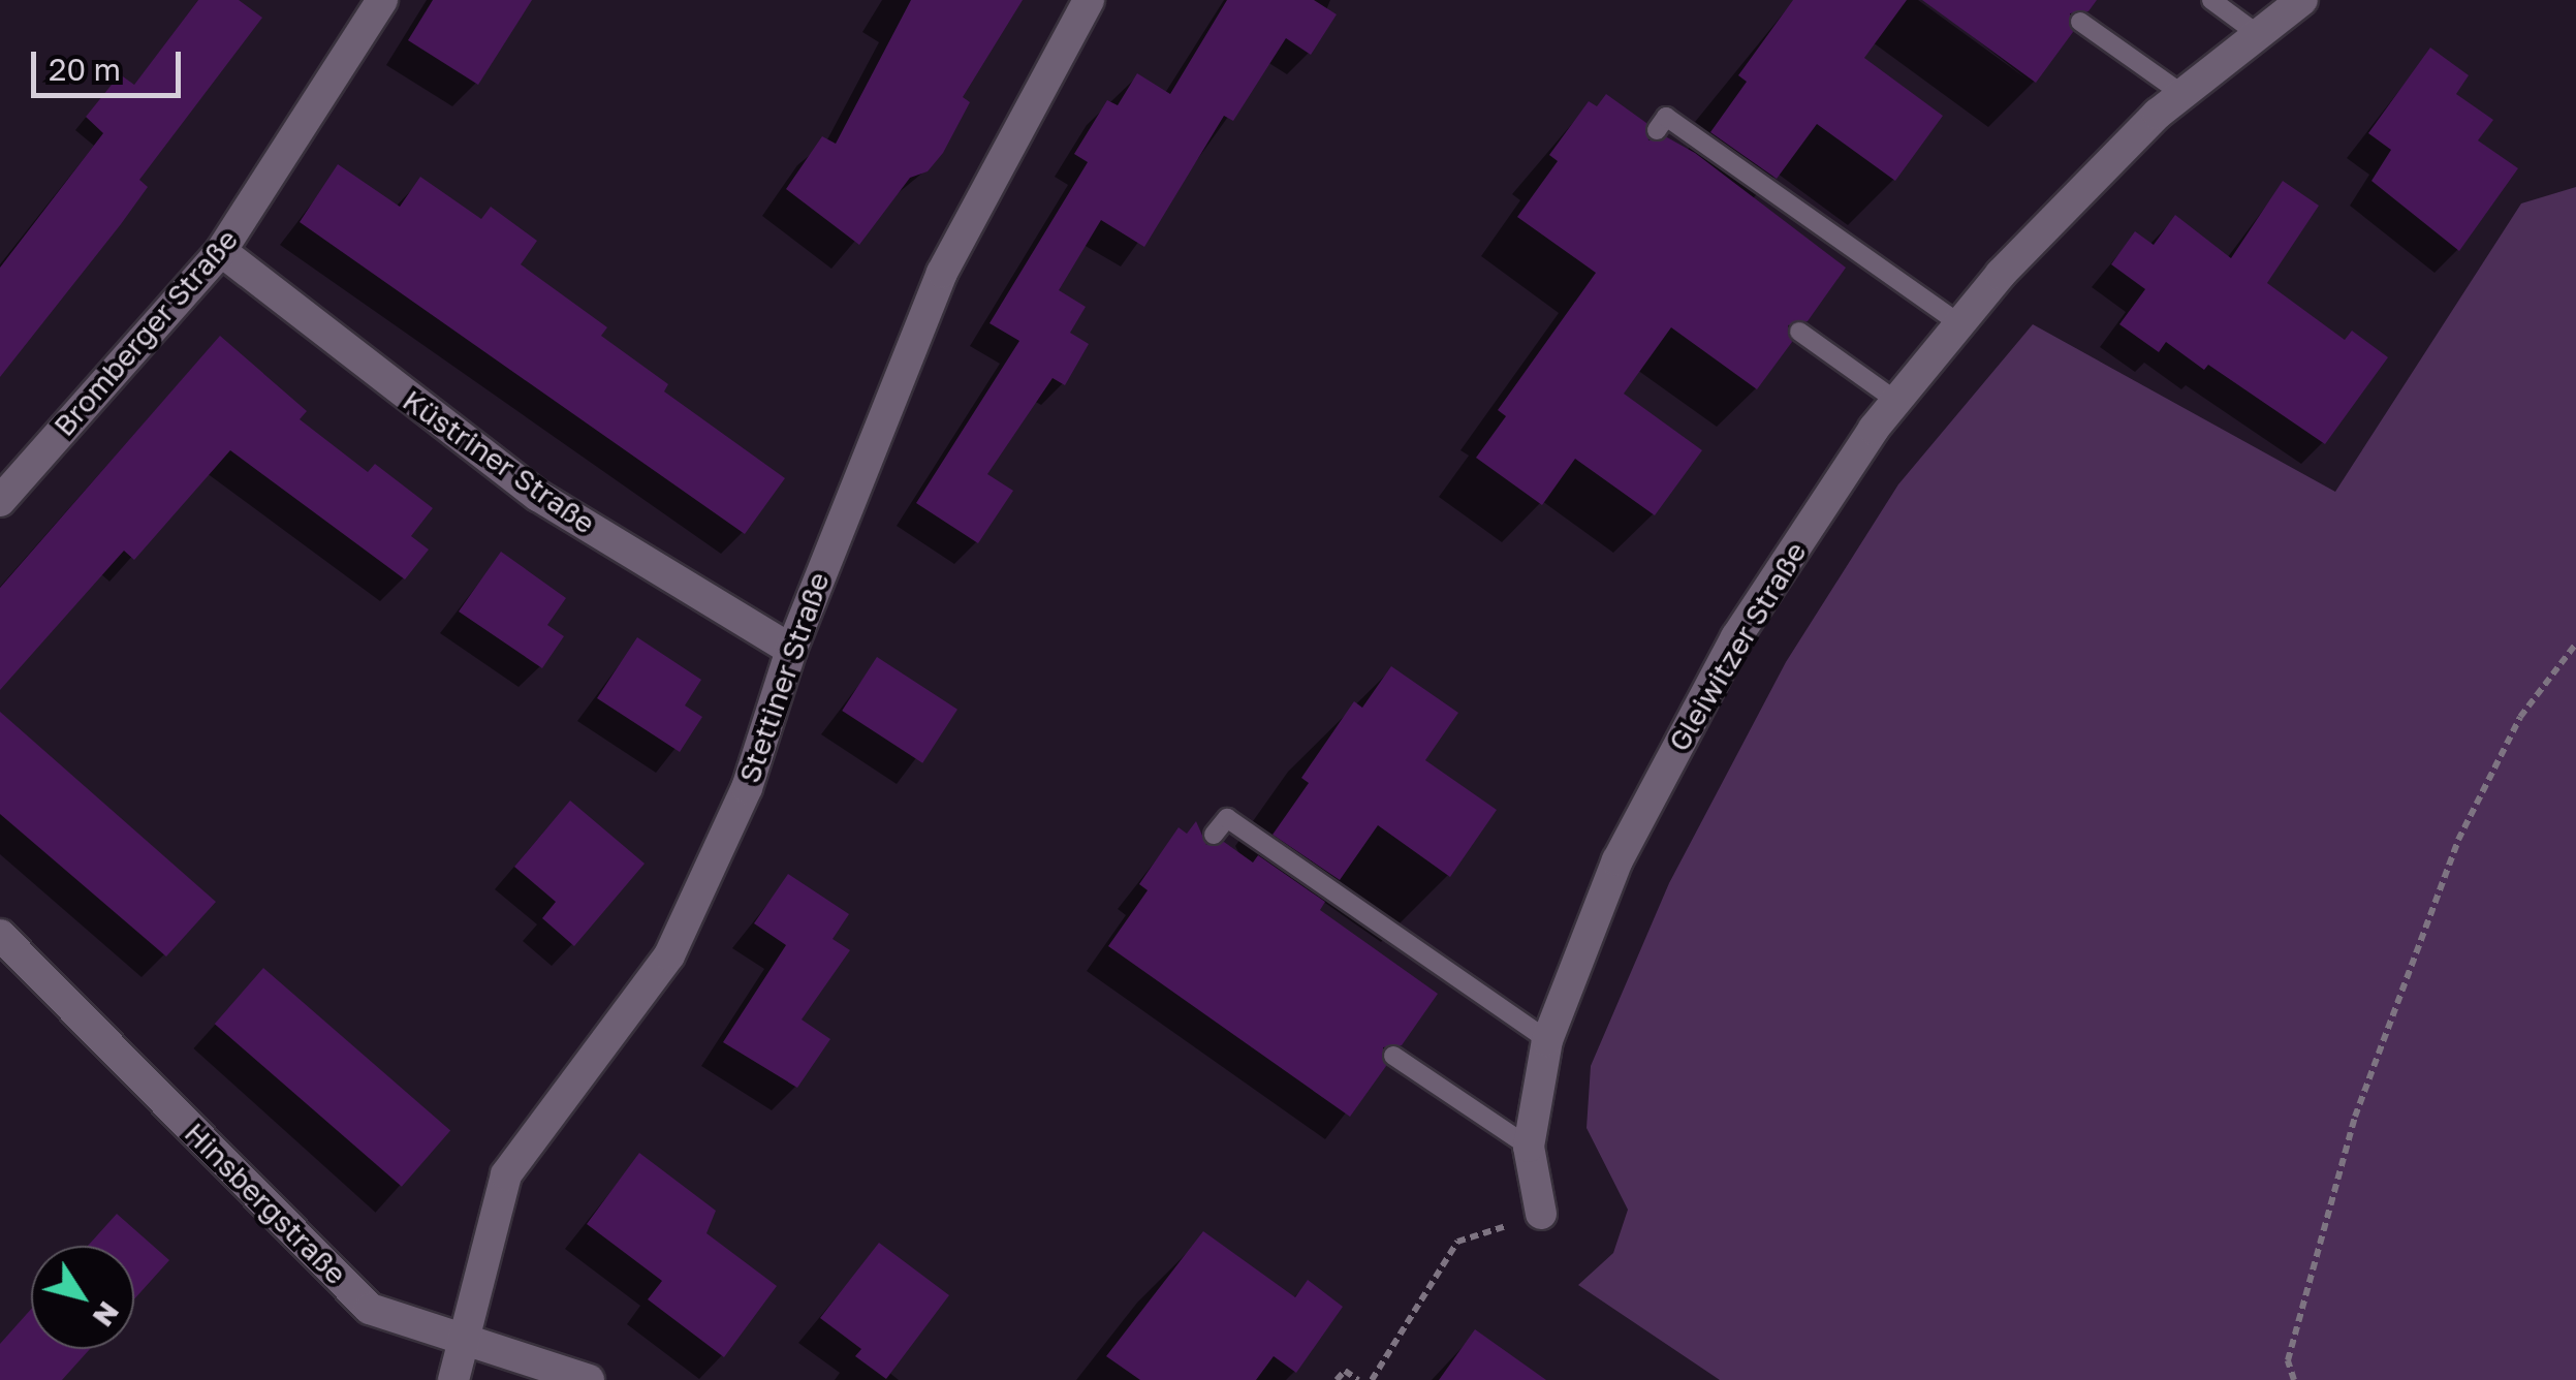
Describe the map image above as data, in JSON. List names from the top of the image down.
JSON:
{
  "streets": {
    "street": [
      "Bromberger Straße",
      "Küstriner Straße",
      "Gleiwitzer Straße",
      "Stettiner Straße",
      "Hinsbergstraße"
    ]
  },
  "crossings": [
    ["Bromberger Straße", "Küstriner Straße"],
    ["Küstriner Straße", "Stettiner Straße"],
    ["Stettiner Straße", "Hinsbergstraße"]
  ],
  "scale_bar": "20 m",
  "north": "bottom right"
}
